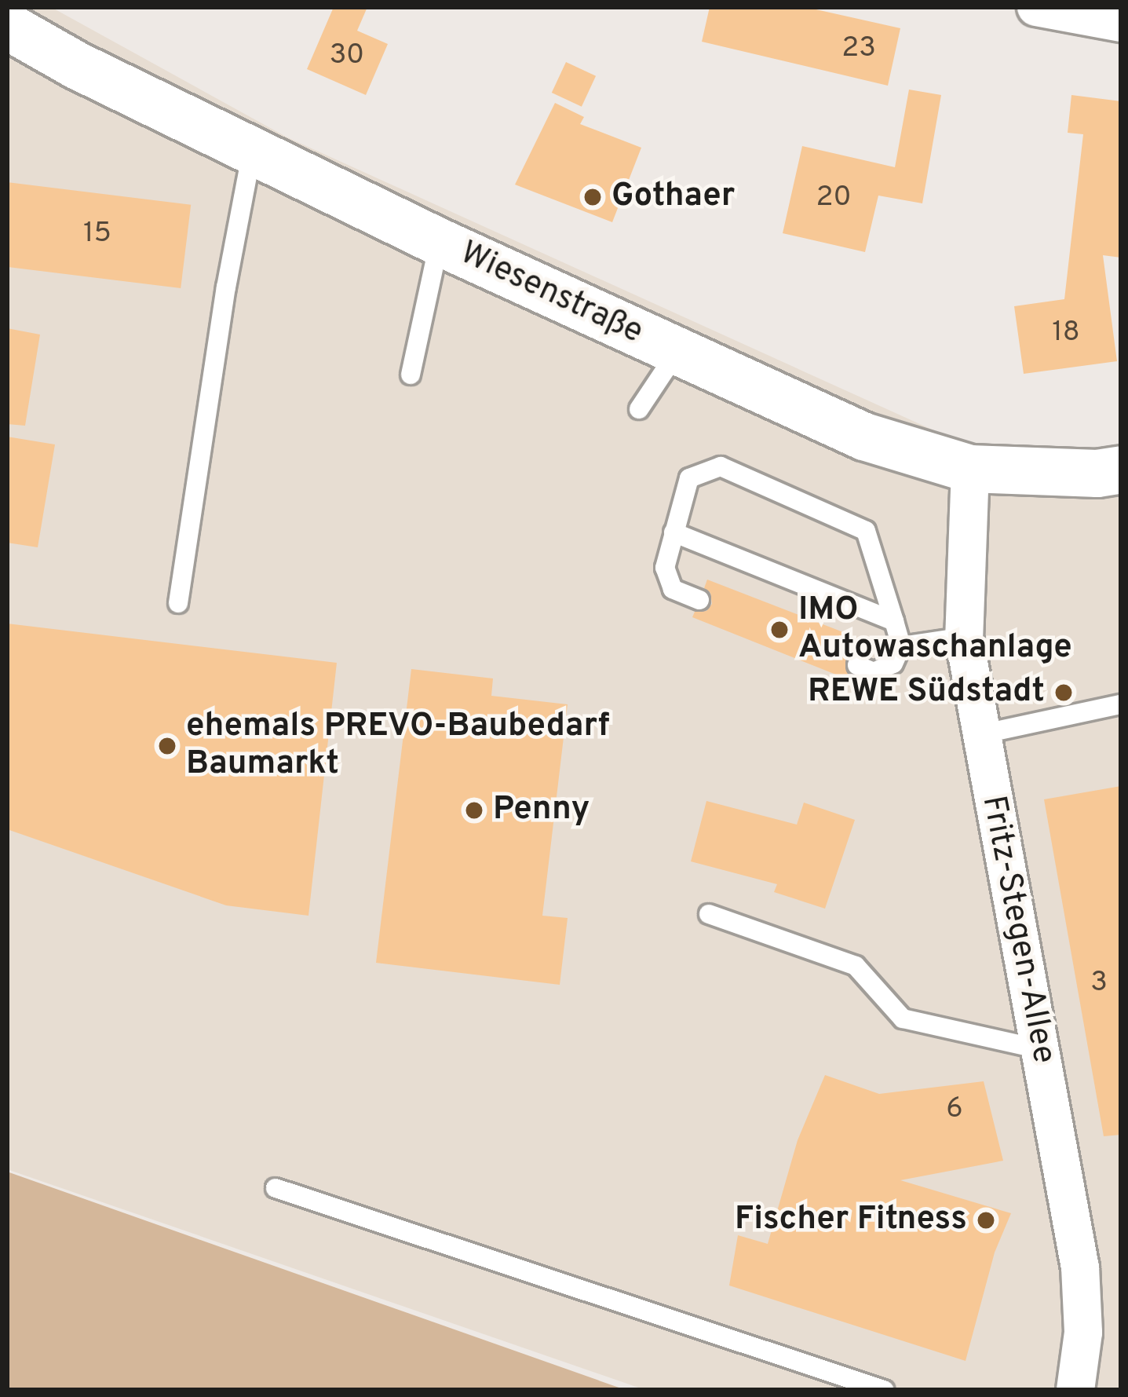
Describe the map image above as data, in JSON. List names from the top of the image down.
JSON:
{
  "streets": {
    "street": ["Wiesenstraße", "Fritz-Stegen-Allee"]
  },
  "crossings": [
    ["Wiesenstraße", "Fritz-Stegen-Allee"]
  ],
  "places": [
    "Gothaer",
    "IMO Autowaschanlage",
    "REWE Südstadt",
    "ehemals PREVO-Baubedarf Baumarkt",
    "Penny",
    "Fischer Fitness"
  ],
  "house_numbers": [
    "23",
    "30",
    "20",
    "15",
    "18",
    "3",
    "6"
  ]
}
